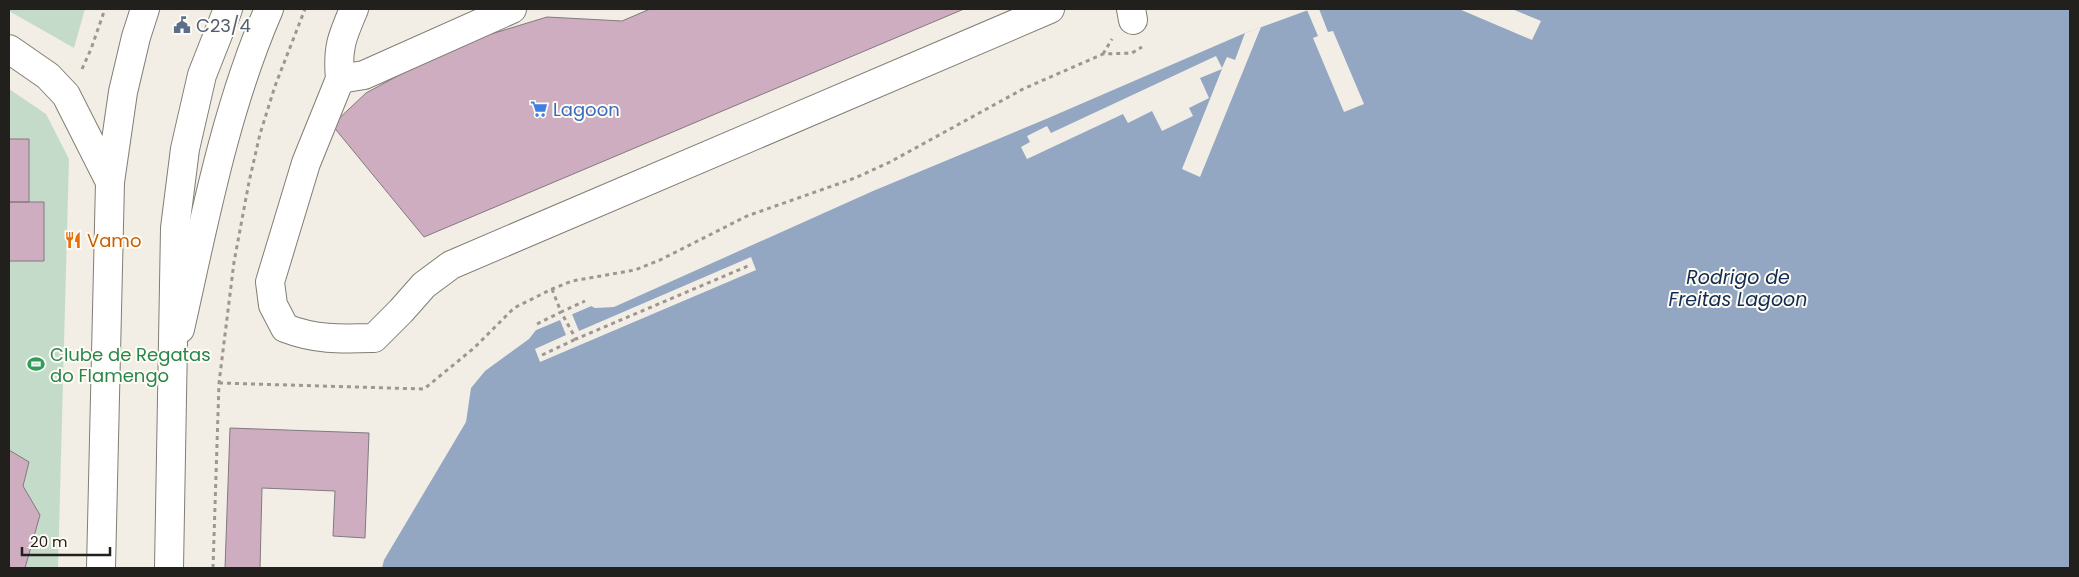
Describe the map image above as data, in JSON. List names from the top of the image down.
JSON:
{
  "water": ["Rodrigo de Freitas Lagoon"],
  "places": {
    "public building": ["C23/4"],
    "supermarket": ["Lagoon"],
    "restaurant": ["Vamo"],
    "sports": ["Clube de Regatas do Flamengo"]
  },
  "scale_bar": "20 m"
}
